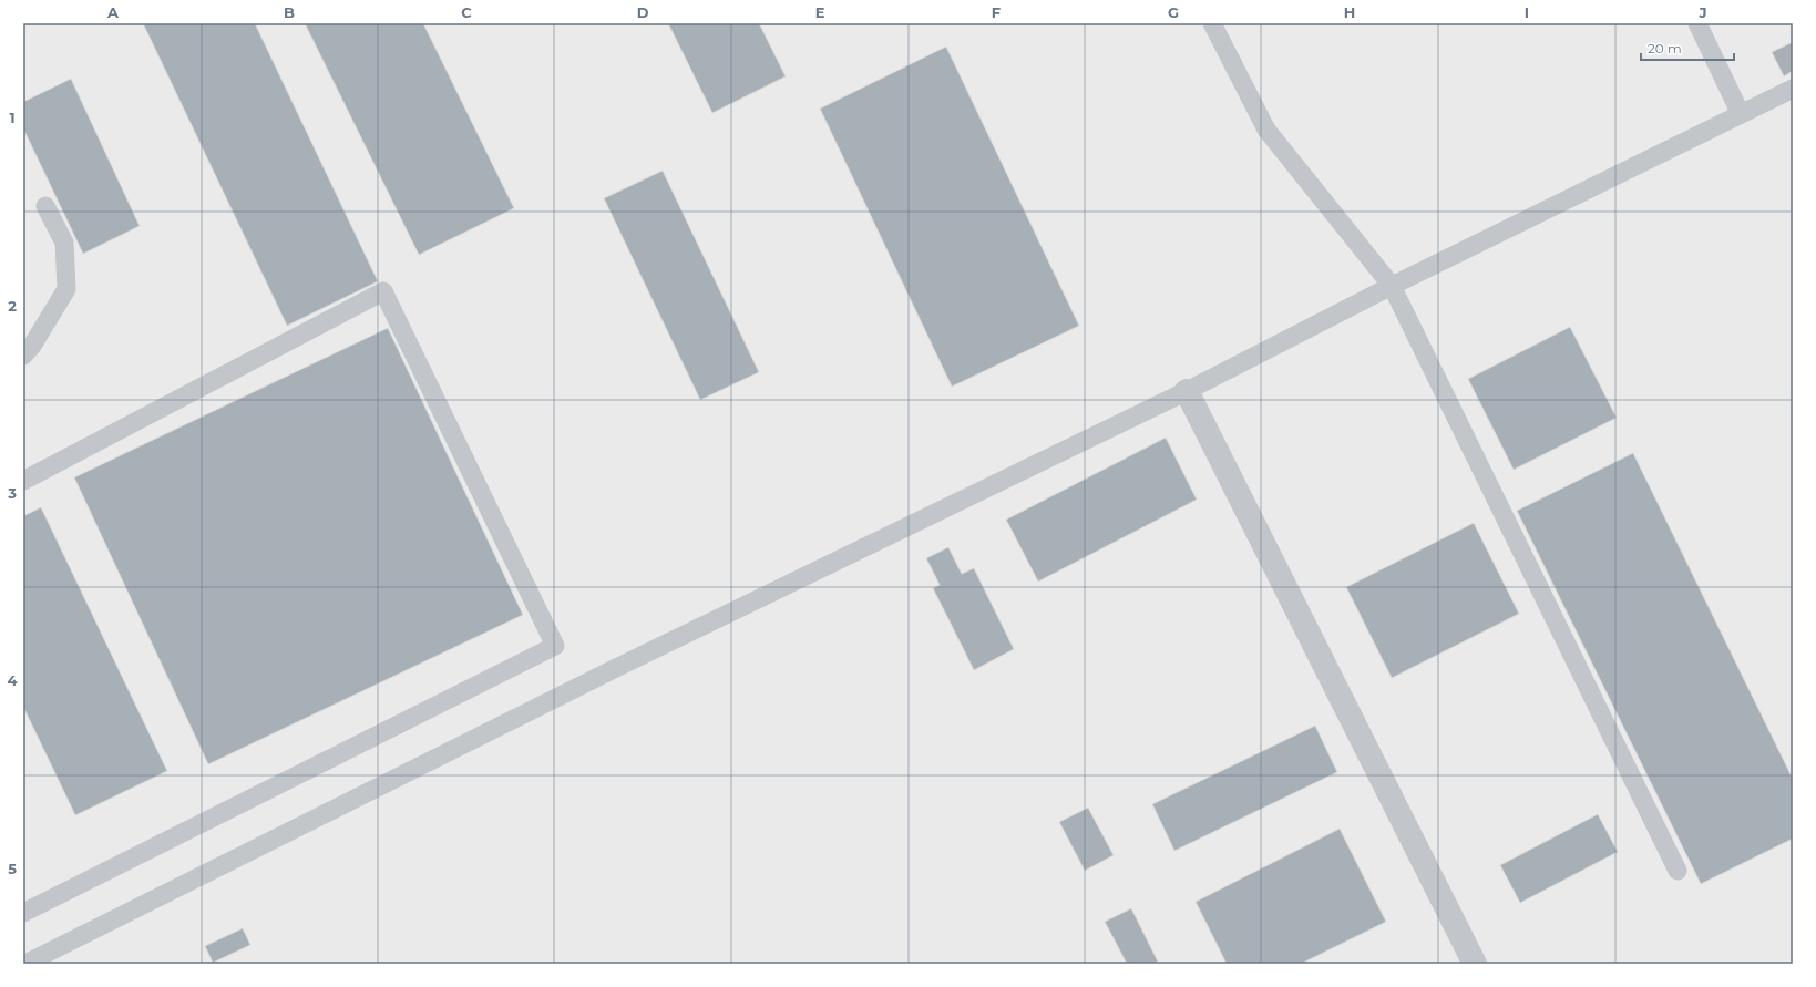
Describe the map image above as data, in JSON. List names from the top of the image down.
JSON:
{
  "scale_bar": "20 m",
  "grid": {
    "columns": [
      "A",
      "B",
      "C",
      "D",
      "E",
      "F",
      "G",
      "H",
      "I",
      "J"
    ],
    "rows": [
      "1",
      "2",
      "3",
      "4",
      "5"
    ]
  }
}
